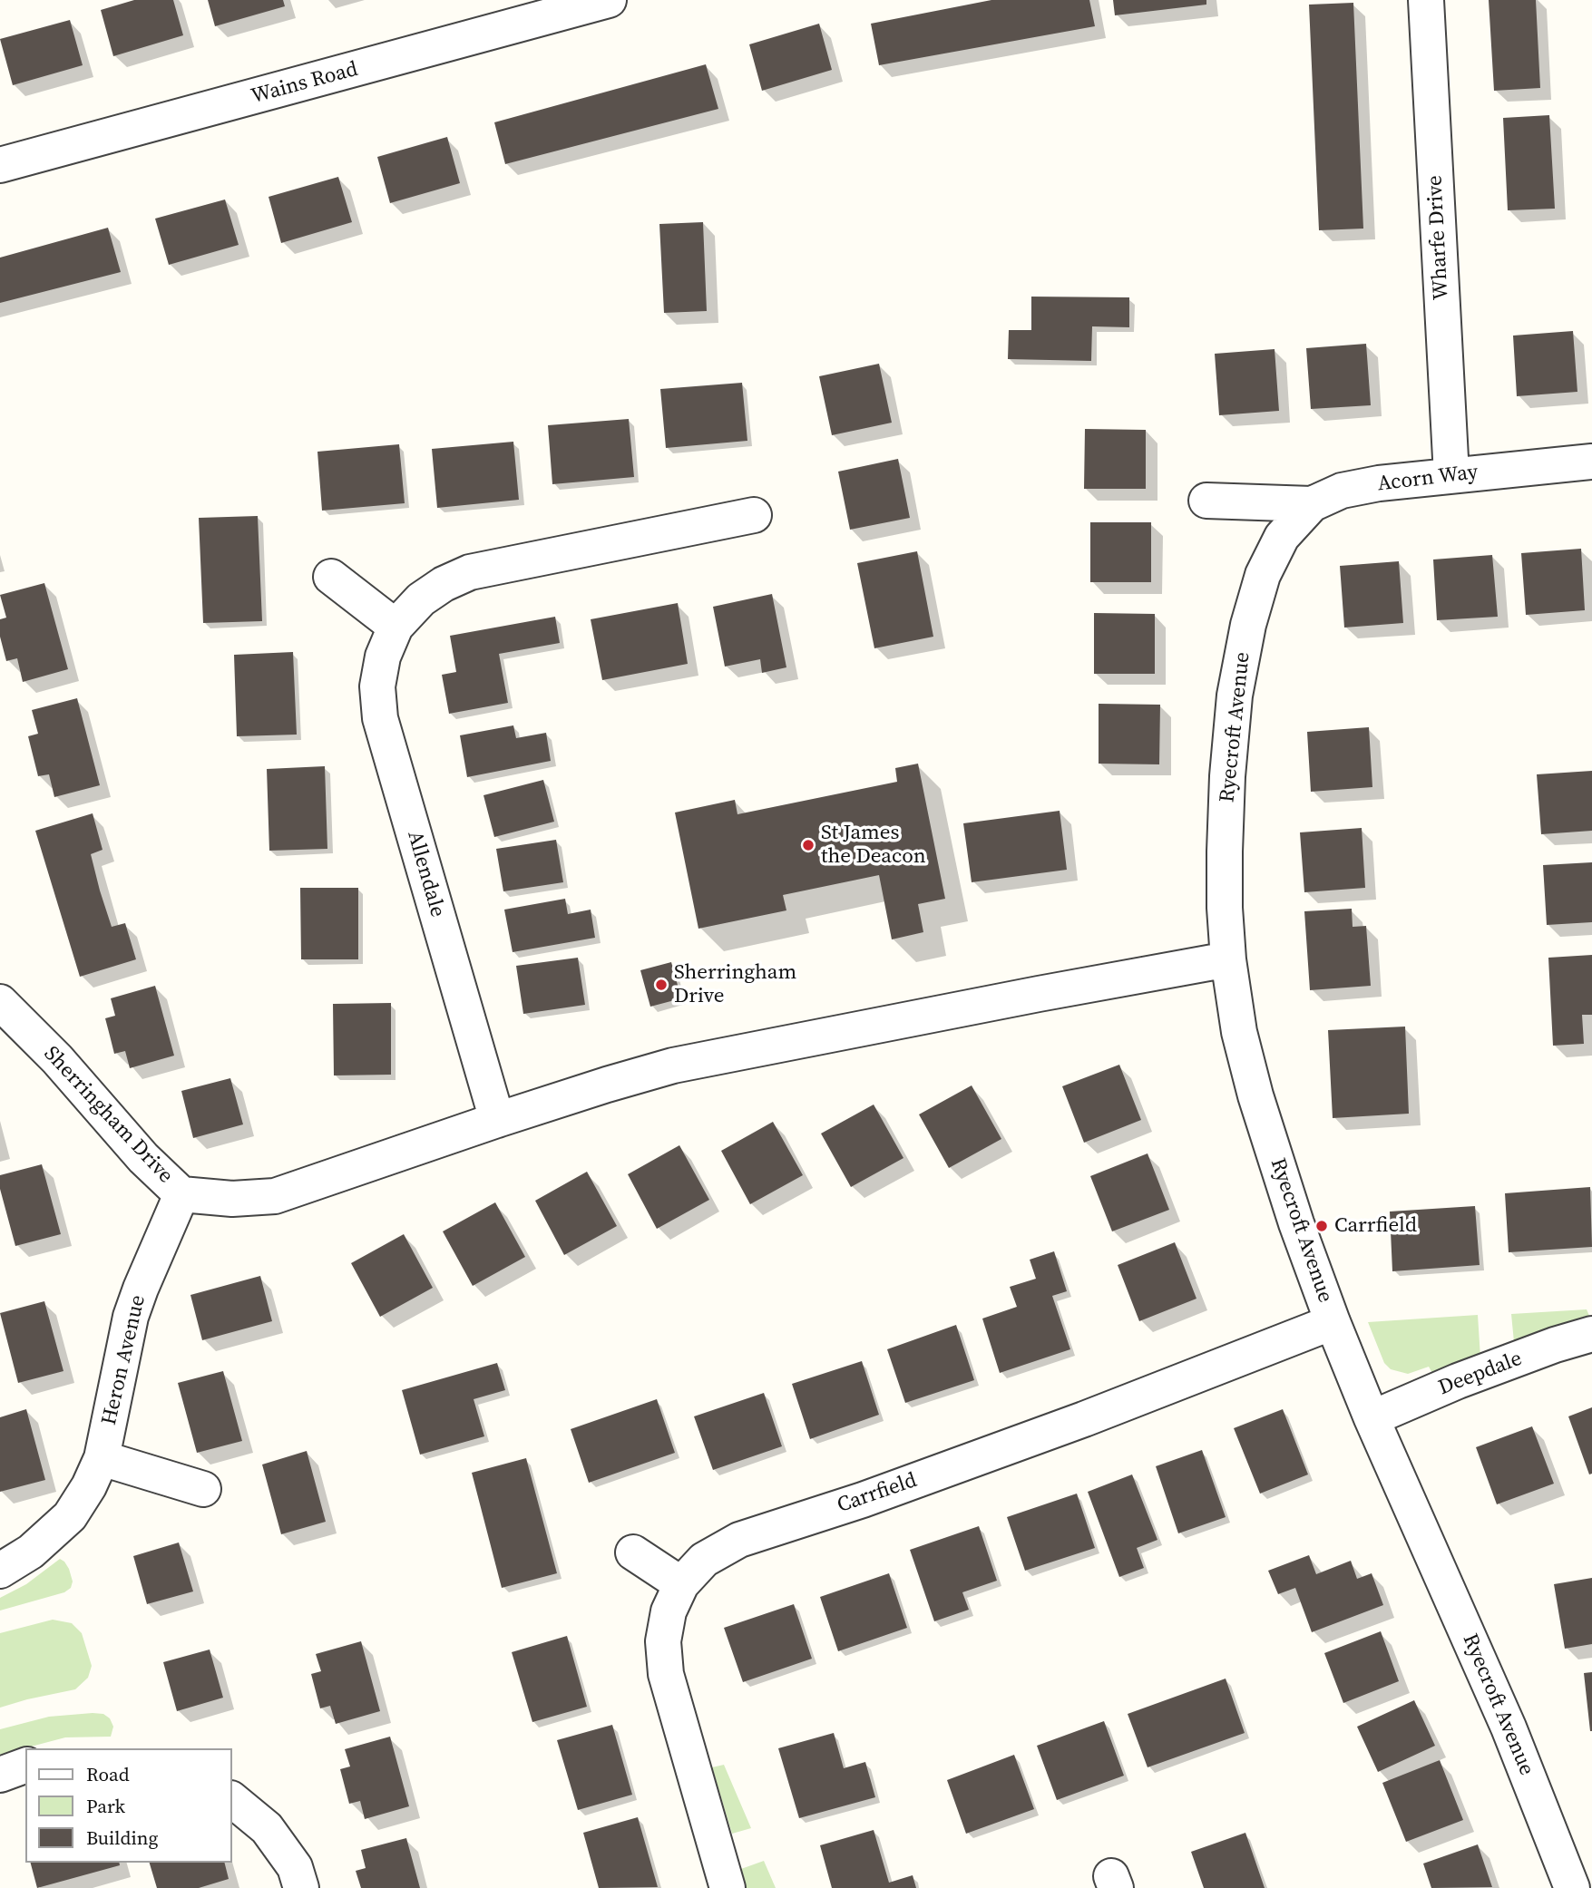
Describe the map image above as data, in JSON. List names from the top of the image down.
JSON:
{
  "streets": {
    "street": [
      "Wains Road",
      "Wharfe Drive",
      "Acorn Way",
      "Ryecroft Avenue",
      "Allendale",
      "Sherringham Drive",
      "Heron Avenue",
      "Deepdale",
      "Carrfield"
    ]
  },
  "crossings": [
    ["Wharfe Drive", "Acorn Way"],
    ["Acorn Way", "Ryecroft Avenue"],
    ["Ryecroft Avenue", "Sherringham Drive"],
    ["Ryecroft Avenue", "Deepdale"],
    ["Ryecroft Avenue", "Carrfield"],
    ["Allendale", "Sherringham Drive"],
    ["Sherringham Drive", "Heron Avenue"]
  ],
  "places": ["St James the Deacon", "Sherringham Drive", "Carrfield"],
  "legend": ["Road", "Park", "Building"]
}
